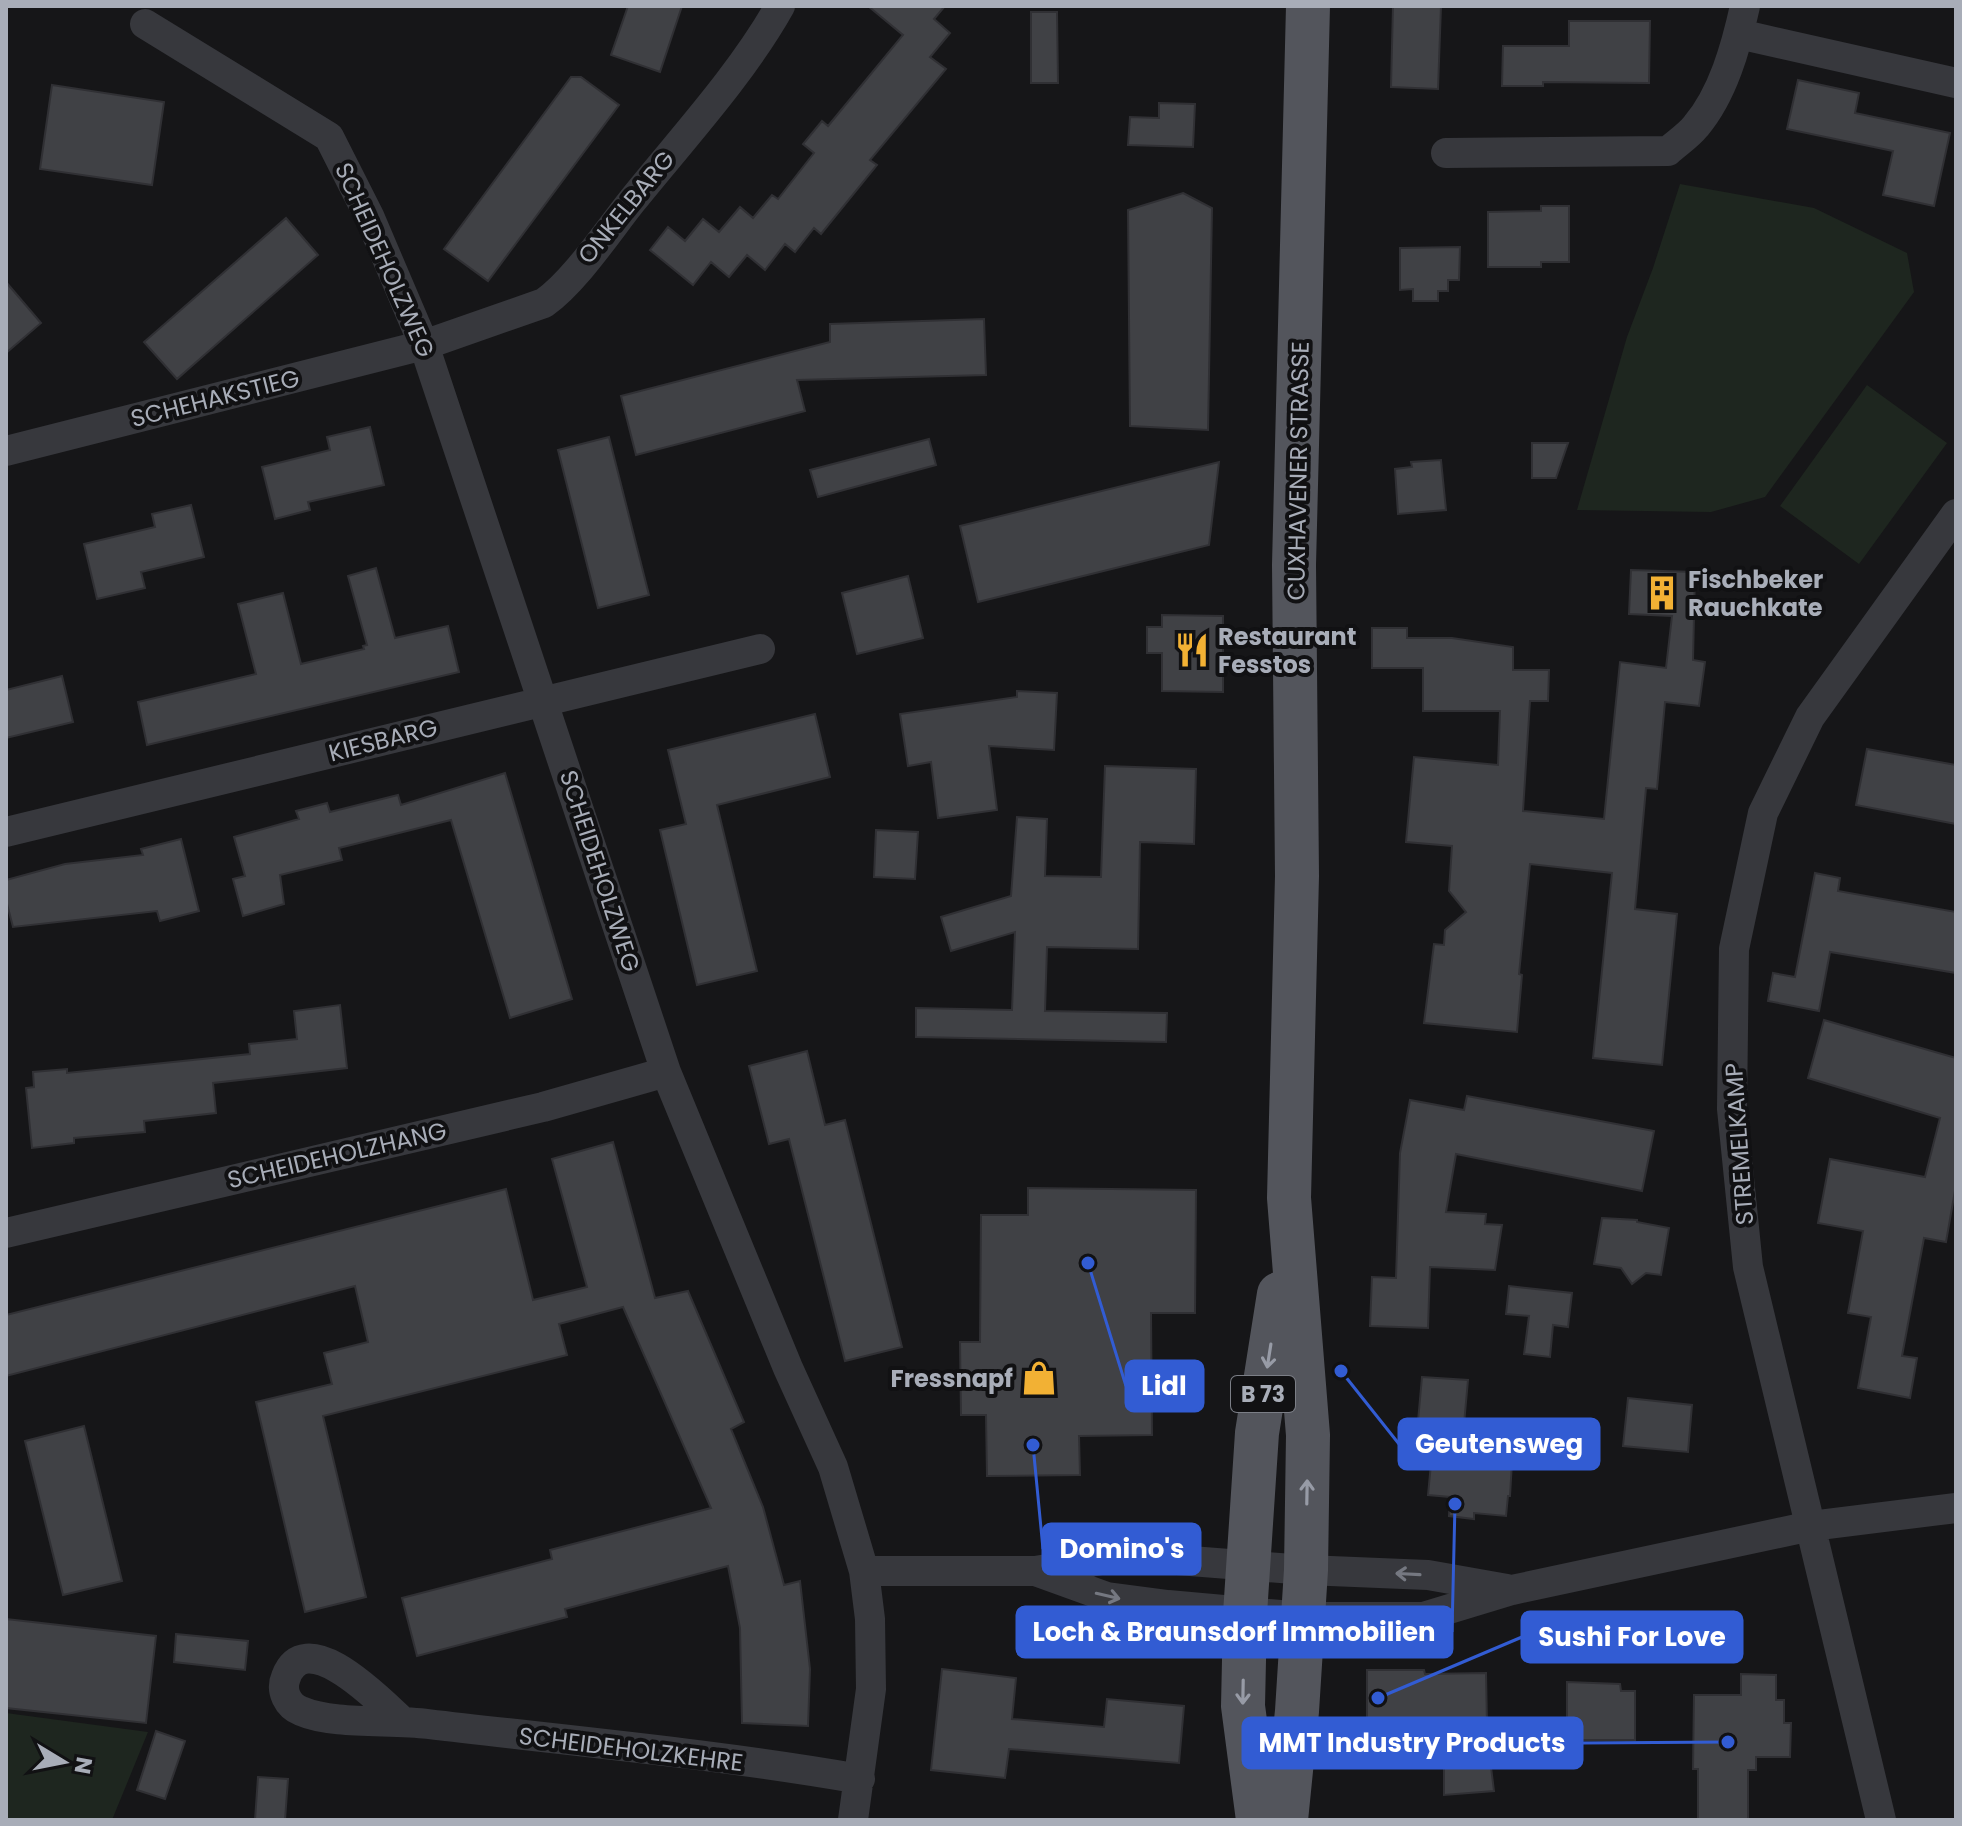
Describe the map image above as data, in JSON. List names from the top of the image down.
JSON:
{
  "streets": {
    "main road": ["CUXHAVENER STRASSE", "B 73"],
    "street": [
      "ONKELBARG",
      "SCHEIDEHOLZWEG",
      "SCHEHAKSTIEG",
      "KIESBARG",
      "STREMELKAMP",
      "SCHEIDEHOLZHANG",
      "SCHEIDEHOLZKEHRE"
    ]
  },
  "crossings": [
    ["ONKELBARG", "SCHEIDEHOLZWEG"],
    ["ONKELBARG", "SCHEHAKSTIEG"],
    ["SCHEIDEHOLZWEG", "SCHEHAKSTIEG"],
    ["SCHEIDEHOLZWEG", "KIESBARG"],
    ["SCHEIDEHOLZWEG", "SCHEIDEHOLZHANG"],
    ["SCHEIDEHOLZWEG", "SCHEIDEHOLZKEHRE"]
  ],
  "places": {
    "building": ["Fischbeker Rauchkate"],
    "restaurant": ["Restaurant Fesstos"],
    "other": [
      "Lidl",
      "Geutensweg",
      "Domino's",
      "Loch & Braunsdorf Immobilien",
      "Sushi For Love",
      "MMT Industry Products"
    ],
    "shop": ["Fressnapf"]
  },
  "north": "right"
}
